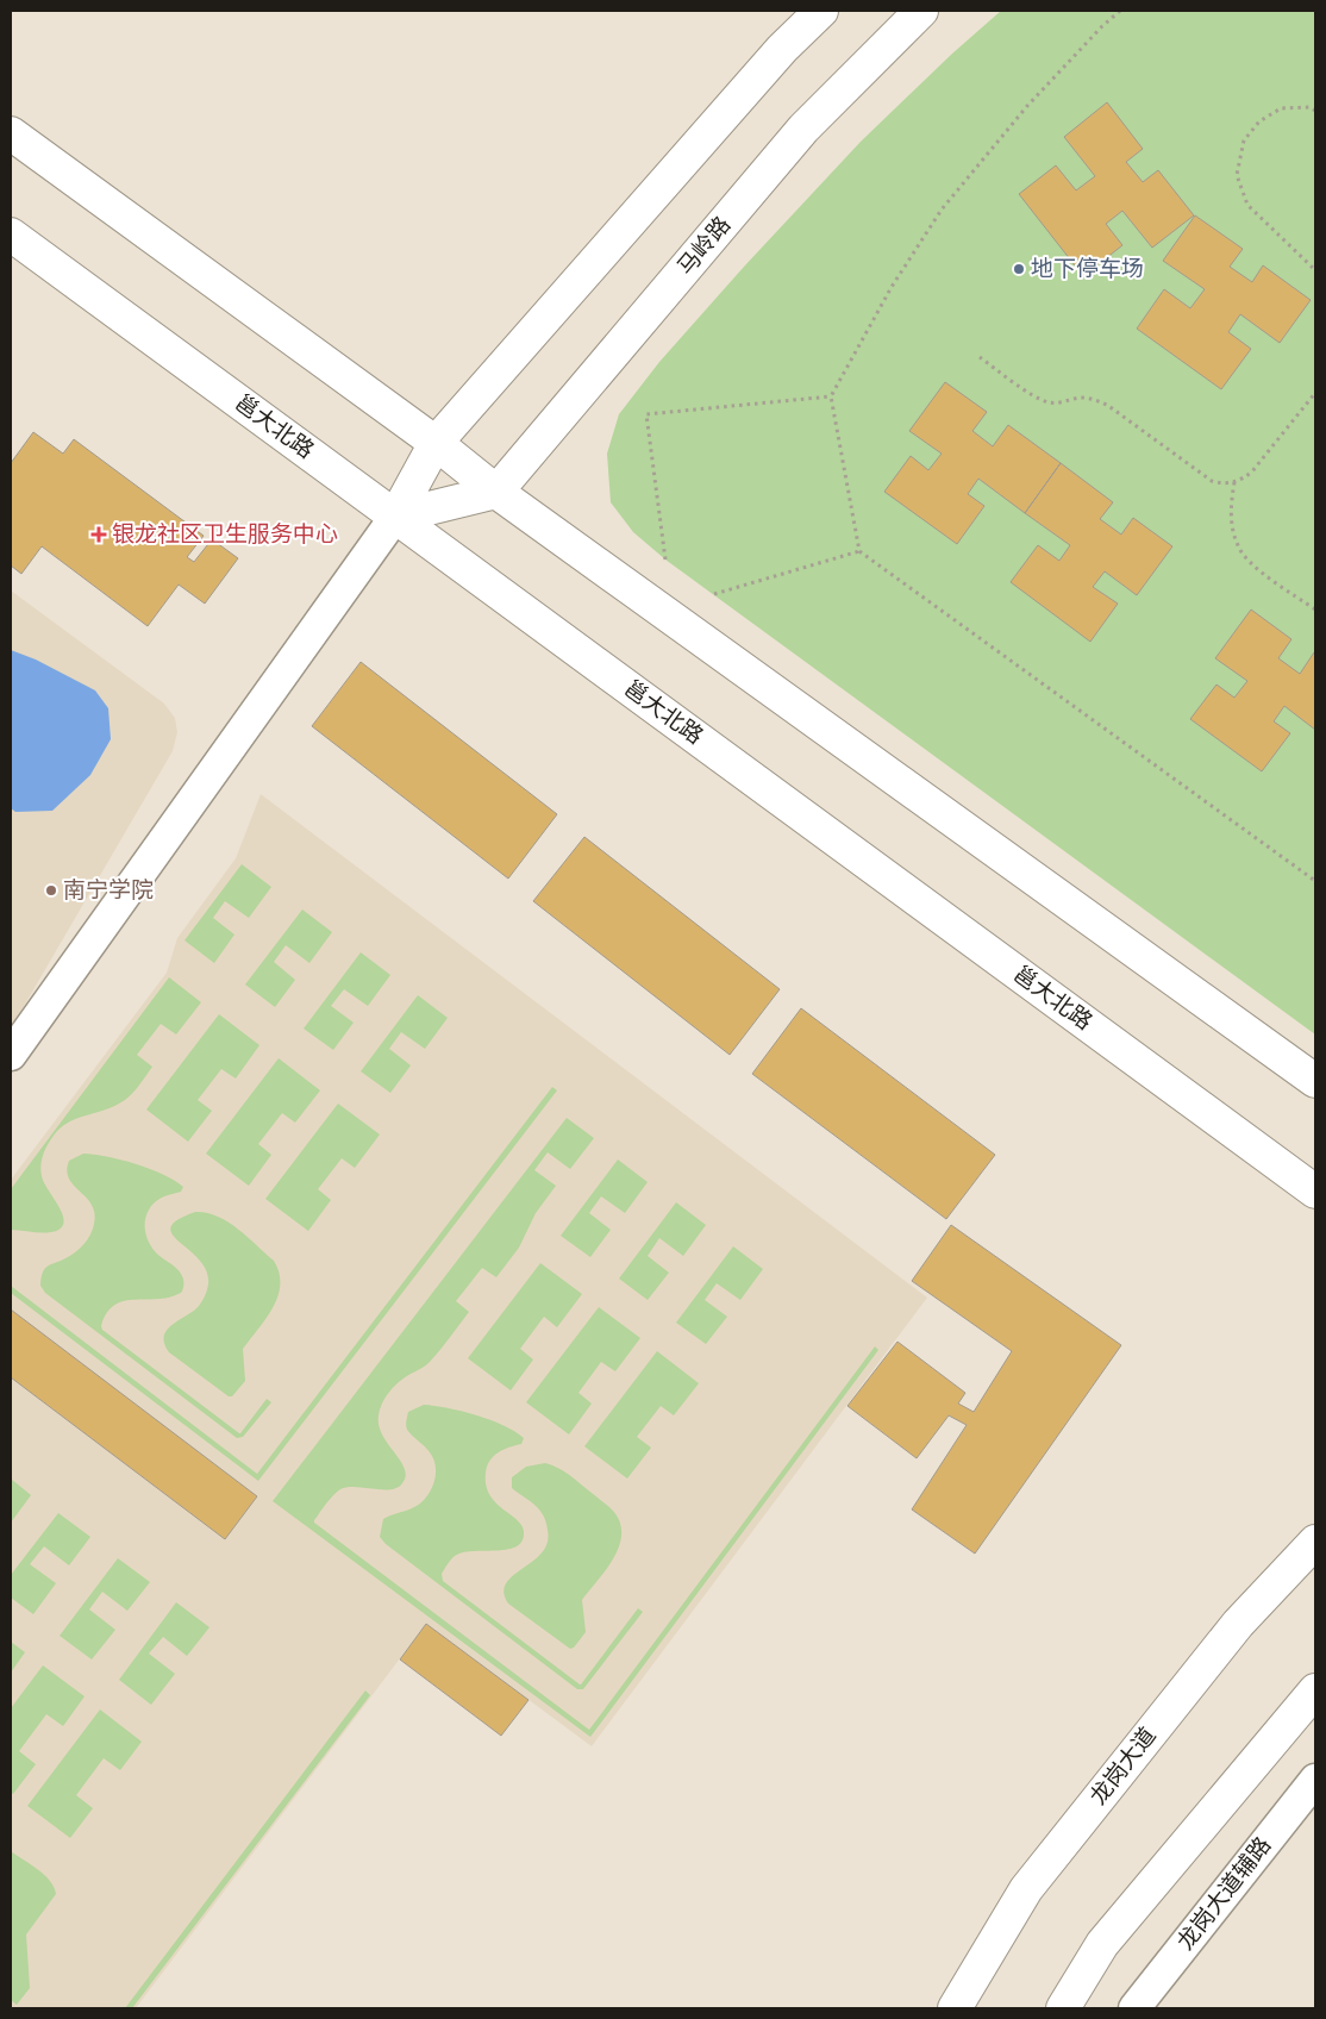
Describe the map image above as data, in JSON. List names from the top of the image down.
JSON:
{
  "streets": {
    "street": [
      "马岭路",
      "邕大北路",
      "龙岗大道",
      "龙岗大道辅路"
    ]
  },
  "places": {
    "other": ["地下停车场", "南宁学院"],
    "health": ["银龙社区卫生服务中心"]
  }
}
